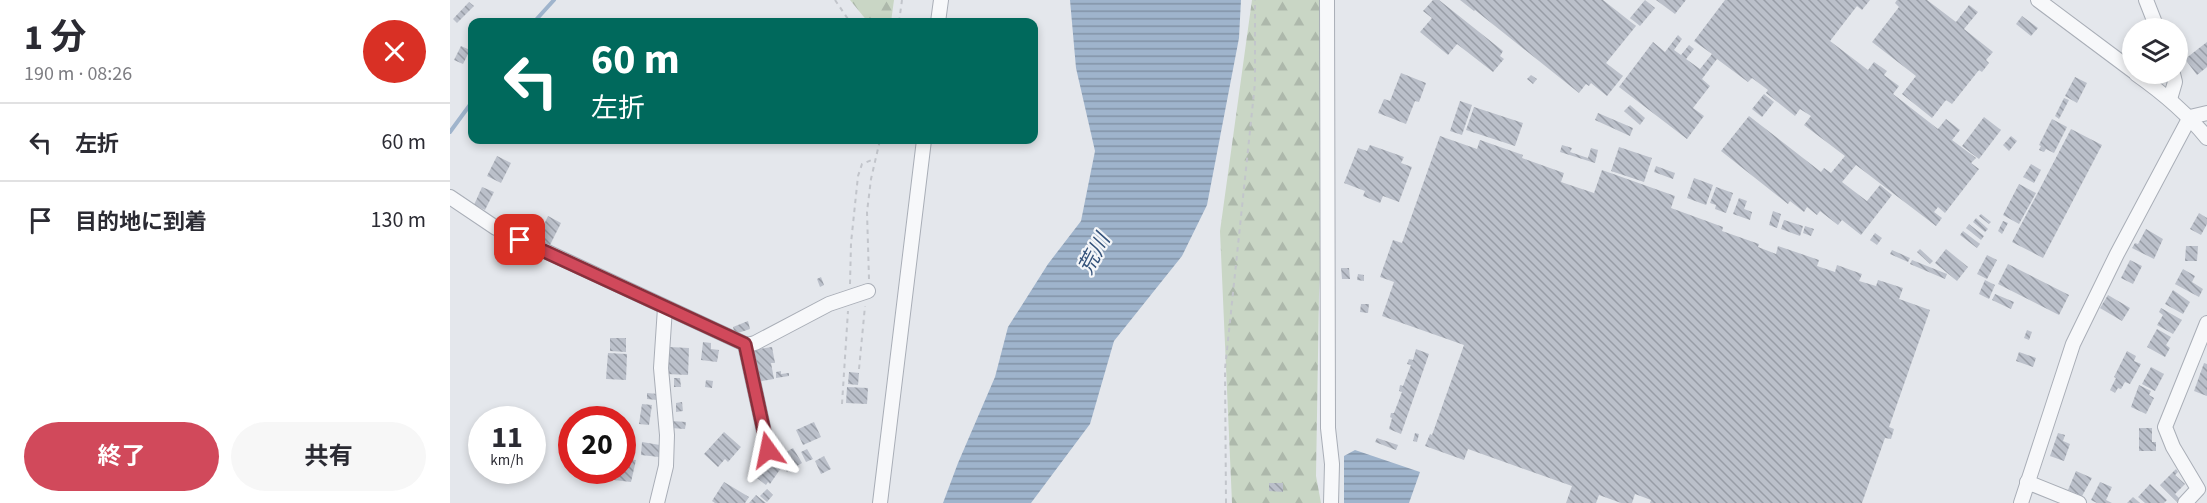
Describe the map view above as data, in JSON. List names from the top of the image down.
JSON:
{
  "water": ["荒川"],
  "page": {
    "heading": ["1 分", "190 m · 08:26"],
    "turn": ["60 m", "左折"],
    "list": [
      {
        "name": "左折",
        "value": "60 m"
      },
      {
        "name": "目的地に到着",
        "value": "130 m"
      }
    ],
    "speed": "11 km/h",
    "limit": "20",
    "buttons": ["終了", "共有"]
  }
}
